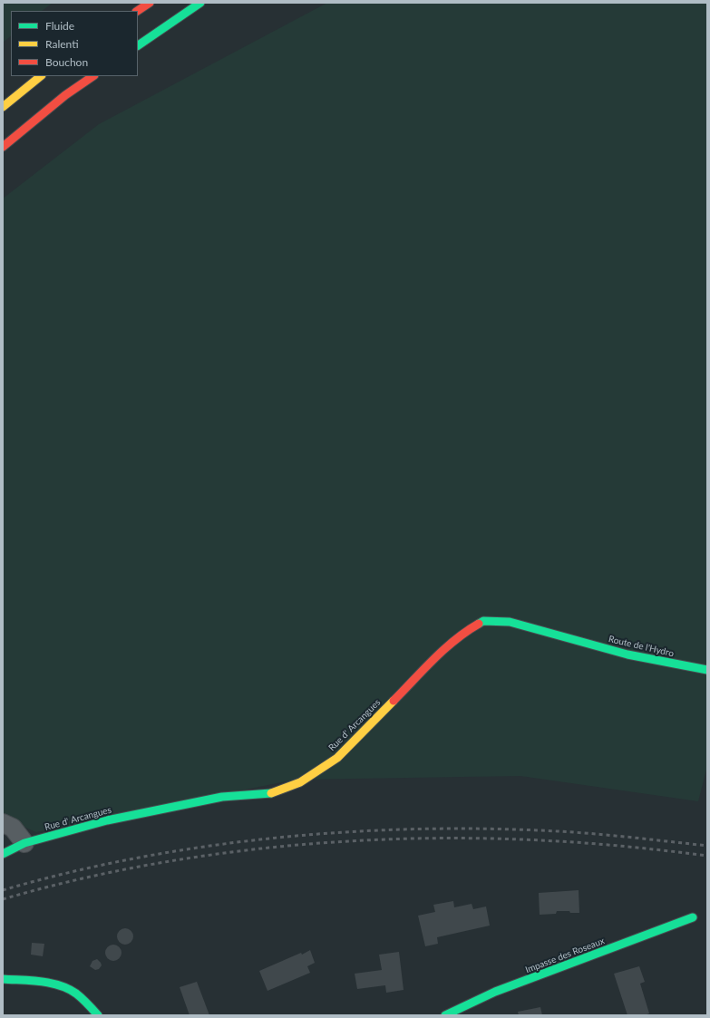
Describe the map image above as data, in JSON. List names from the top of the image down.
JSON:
{
  "streets": {
    "main road": ["Route de l'Hydro", "Rue d' Arcangues", "Impasse des Roseaux"]
  },
  "crossings": [
    ["Route de l'Hydro", "Rue d' Arcangues"]
  ],
  "legend": ["Fluide", "Ralenti", "Bouchon"]
}
